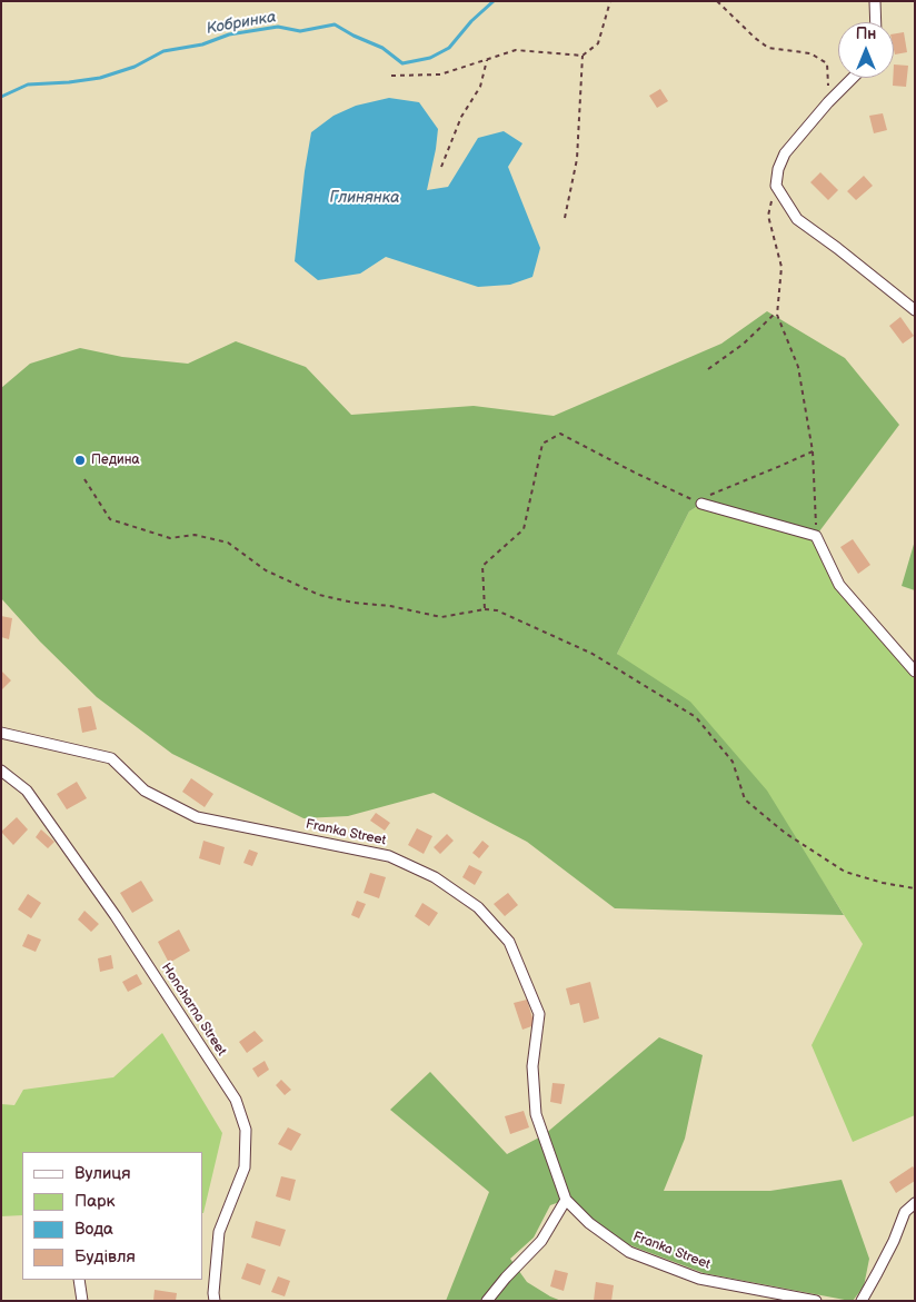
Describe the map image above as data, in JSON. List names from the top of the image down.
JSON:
{
  "streets": {
    "street": ["Franka Street", "Honcharna Street"]
  },
  "water": ["Кобринка", "Глинянка"],
  "places": ["Педина"],
  "legend": [
    "Вулиця",
    "Парк",
    "Вода",
    "Будівля"
  ],
  "north": "top"
}
